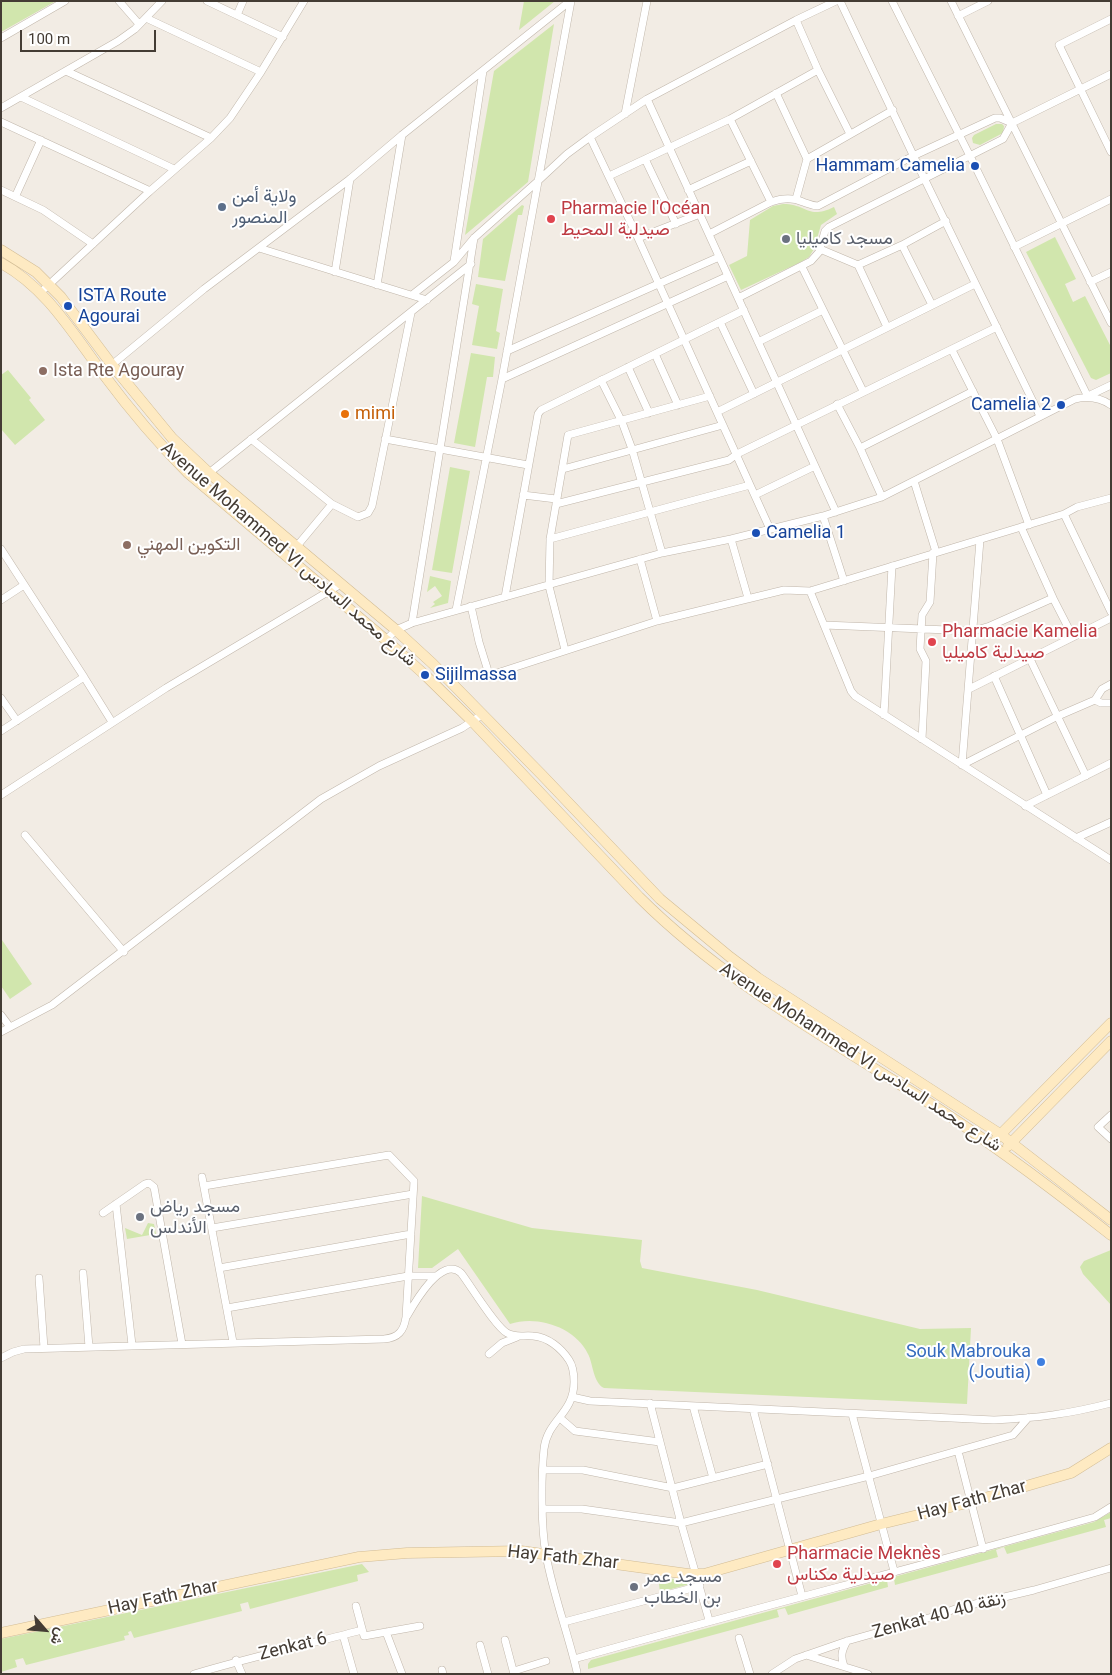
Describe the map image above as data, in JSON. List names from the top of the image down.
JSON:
{
  "streets": {
    "main road": ["Avenue Mohammed VI شارع محمد السادس", "Hay Fath Zhar"],
    "street": ["Zenkat 40 زنقة 40", "Zenkat 6"]
  },
  "places": [
    "Hammam Camelia",
    "ولاية أمن المنصور",
    "Pharmacie l'Océan صيدلية المحيط",
    "مسجد كاميليا",
    "ISTA Route Agourai",
    "Ista Rte Agouray",
    "Camelia 2",
    "mimi",
    "Camelia 1",
    "التكوين المهني",
    "Pharmacie Kamelia صيدلية كاميليا",
    "Sijilmassa",
    "مسجد رياض الأندلس",
    "Souk Mabrouka (Joutia)",
    "Pharmacie Meknès صيدلية مكناس",
    "مسجد عمر بن الخطاب"
  ],
  "scale_bar": "100 m",
  "north": "bottom right"
}
